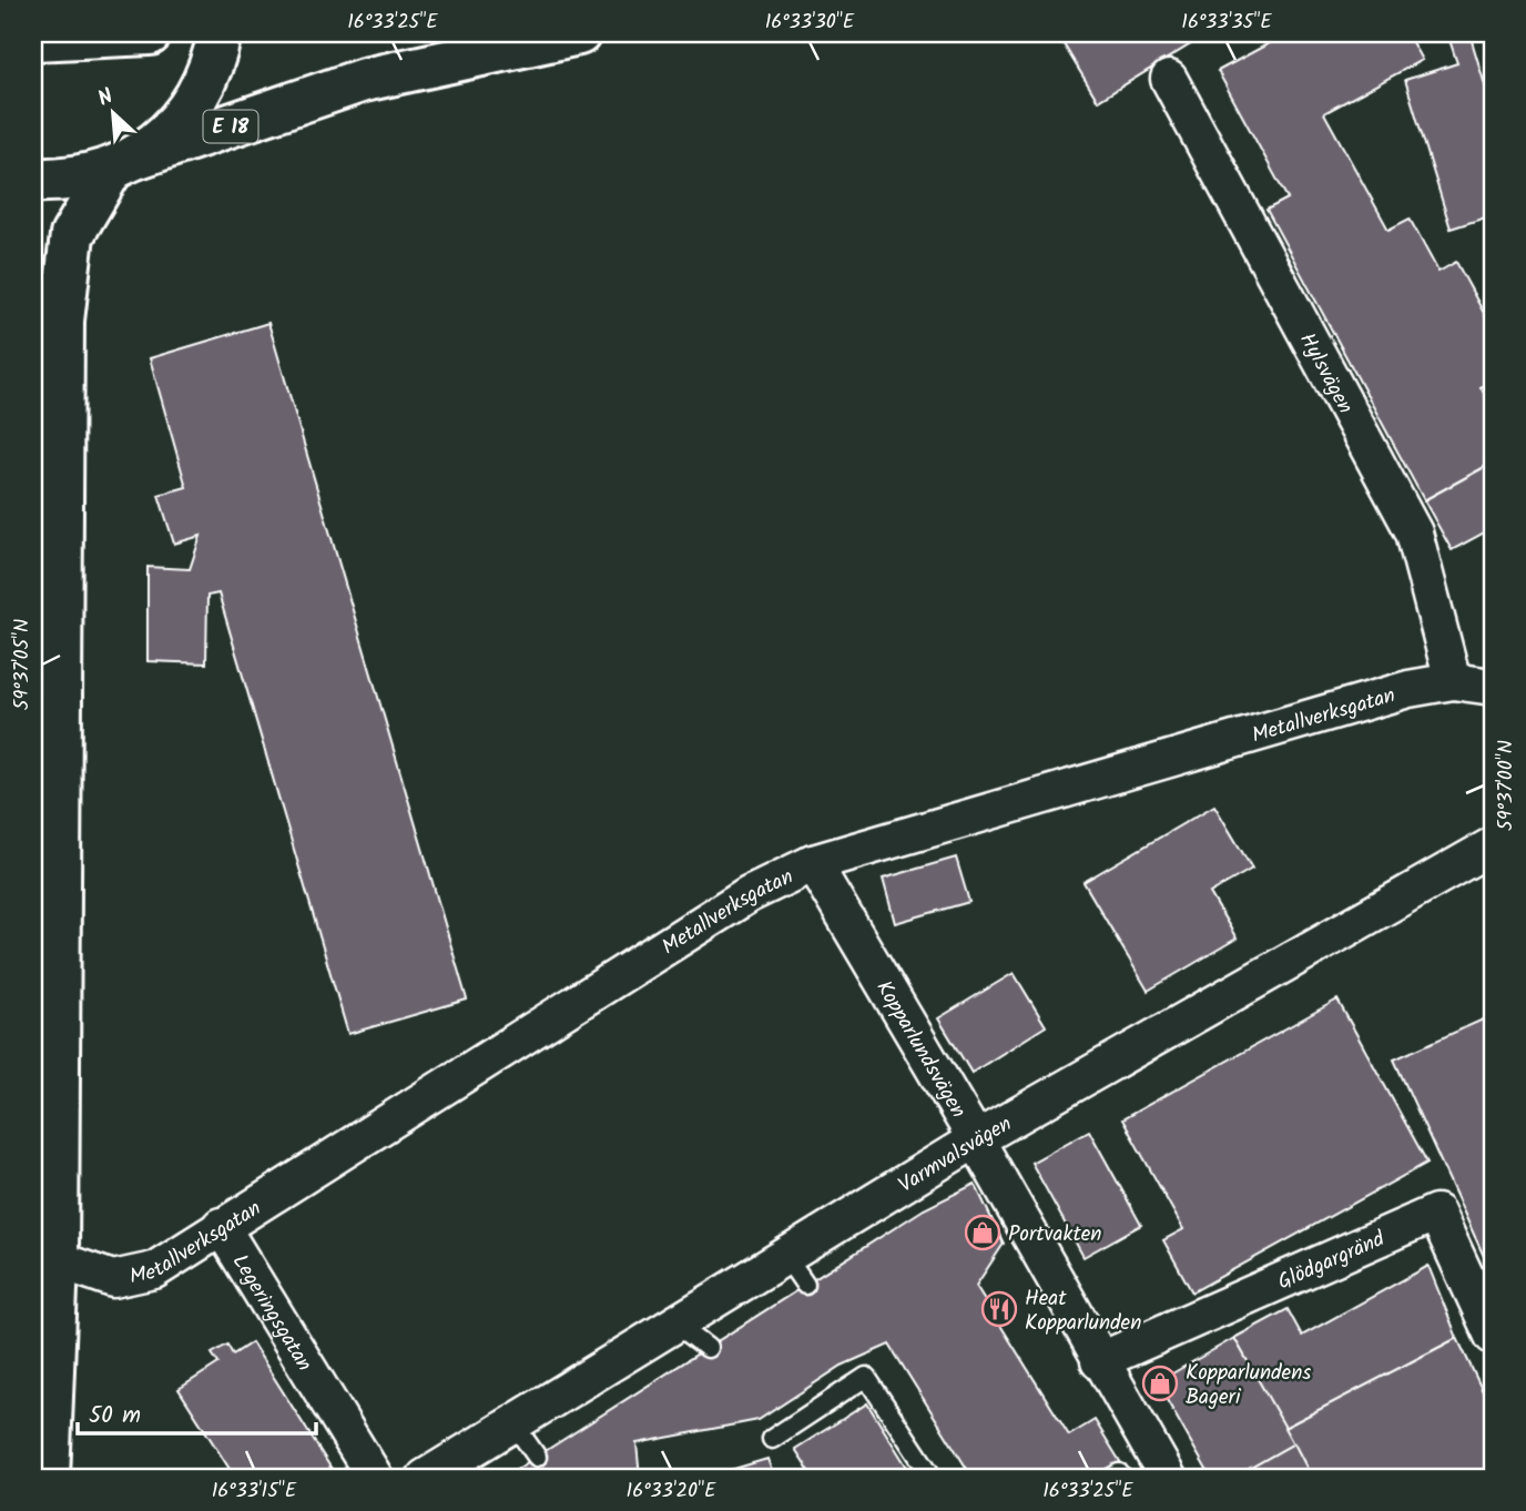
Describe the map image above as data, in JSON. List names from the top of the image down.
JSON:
{
  "streets": {
    "main road": ["E 18"],
    "street": [
      "Hylsvägen",
      "Metallverksgatan",
      "Kopparlundsvägen",
      "Varmvalsvägen",
      "Glödgargränd",
      "Legeringsgatan"
    ]
  },
  "crossings": [
    ["Hylsvägen", "Metallverksgatan"],
    ["Metallverksgatan", "Kopparlundsvägen"],
    ["Metallverksgatan", "Legeringsgatan"],
    ["Kopparlundsvägen", "Varmvalsvägen"],
    ["Kopparlundsvägen", "Glödgargränd"]
  ],
  "places": {
    "shop": ["Portvakten", "Kopparlundens Bageri"],
    "restaurant": ["Heat Kopparlunden"]
  },
  "scale_bar": "50 m",
  "north": "top left",
  "coordinates": [
    "16°33'25\"E",
    "16°33'30\"E",
    "16°33'35\"E",
    "59°37'05\"N",
    "59°37'00\"N",
    "16°33'15\"E",
    "16°33'20\"E"
  ]
}
